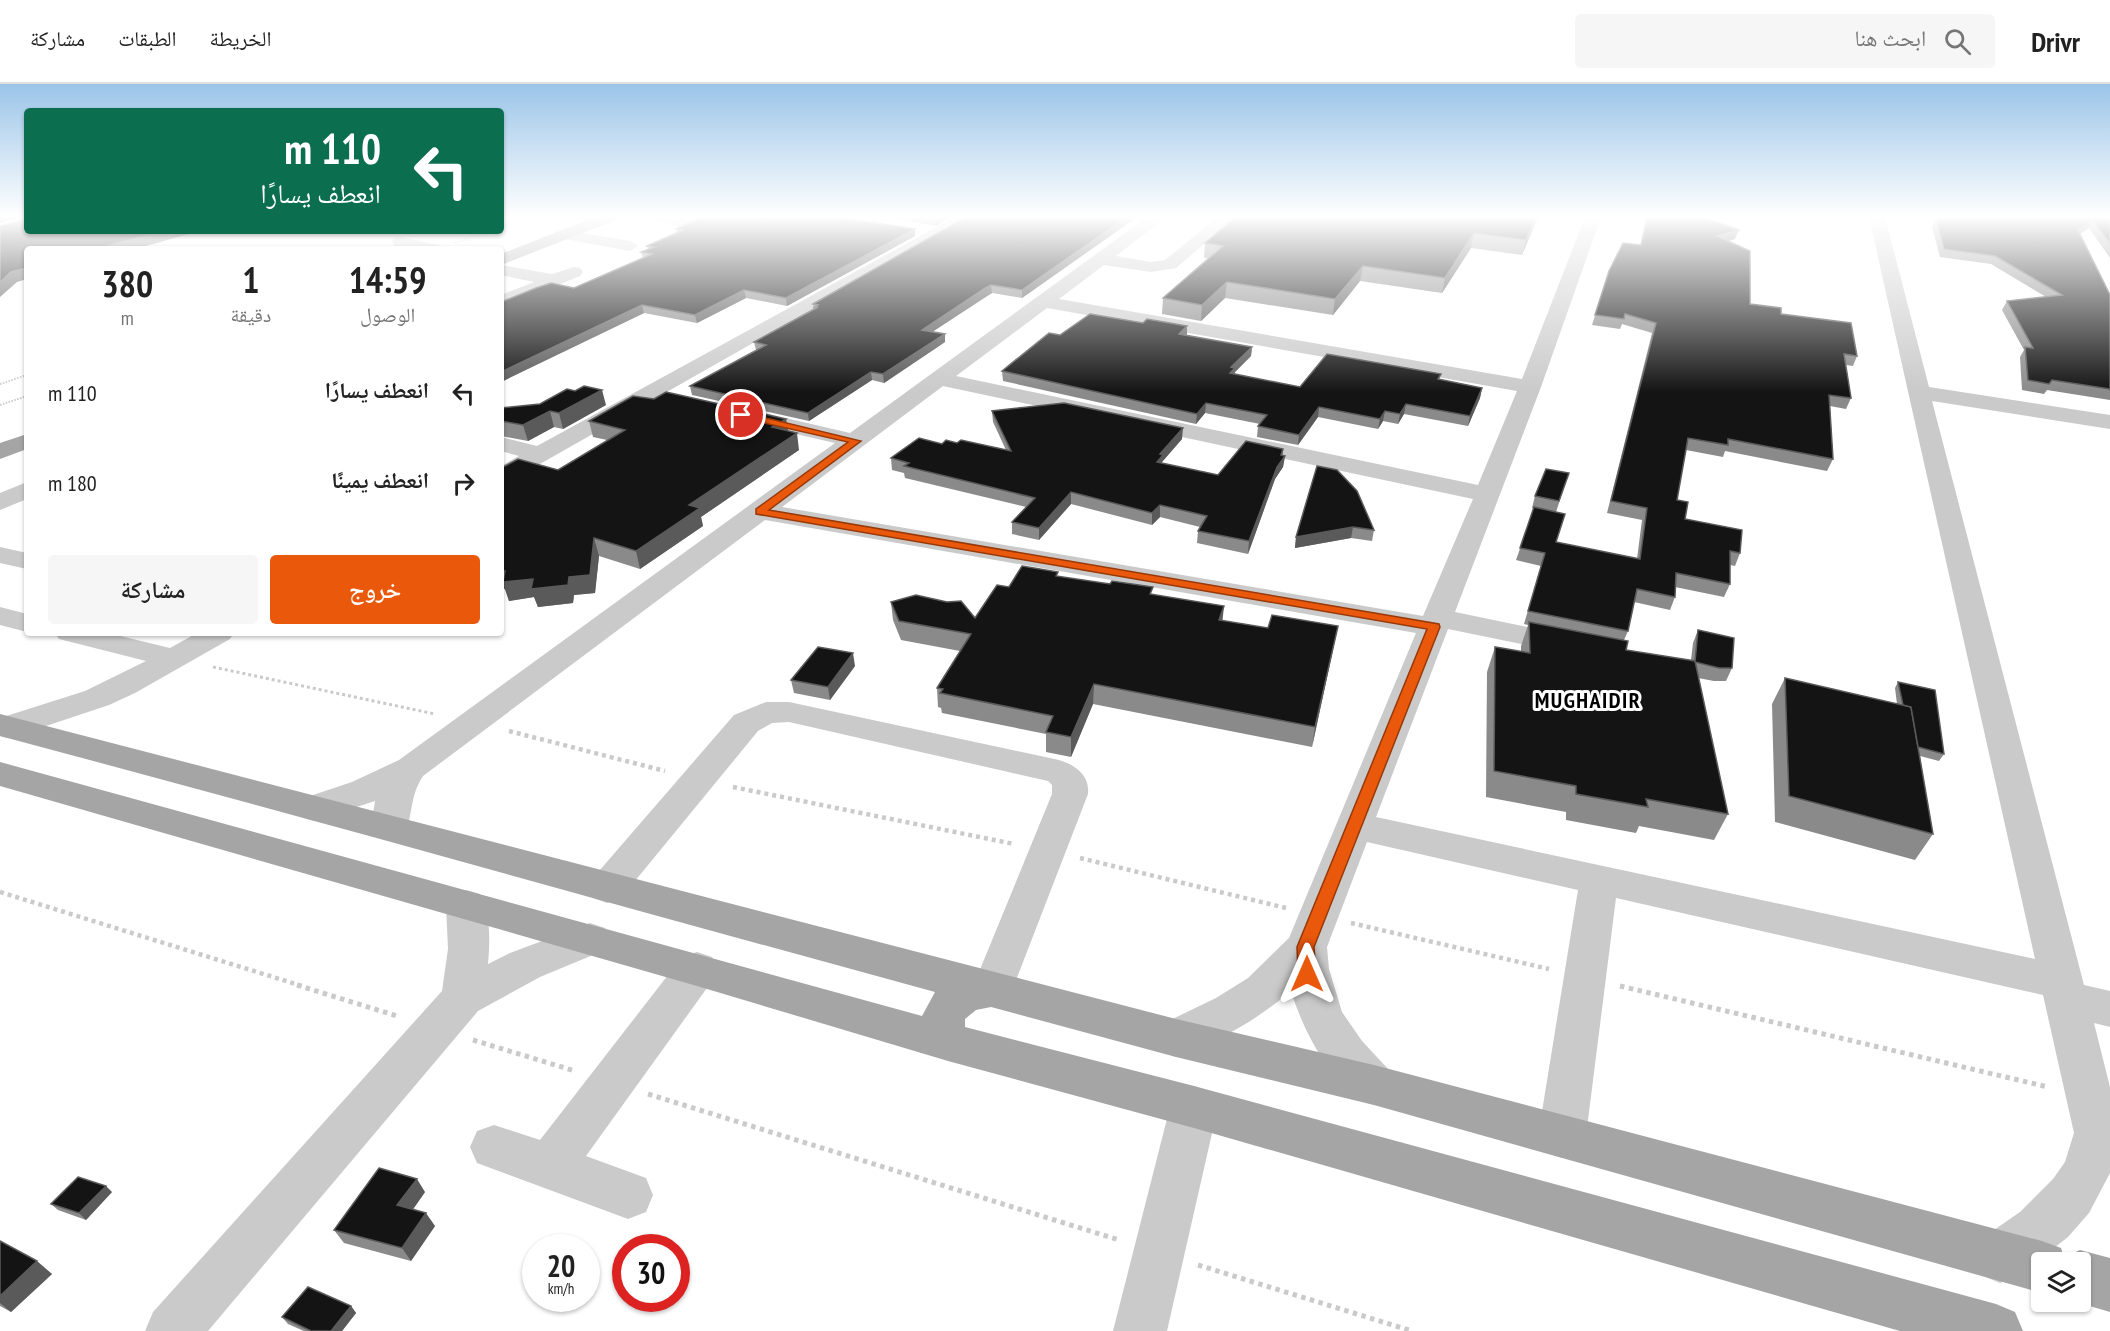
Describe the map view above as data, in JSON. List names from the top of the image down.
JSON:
{
  "districts": ["MUGHAIDIR"],
  "page": {
    "header": "Drivr",
    "search": "ابحث هنا",
    "nav": ["الخريطة", "الطبقات", "مشاركة"],
    "turn": ["110 m", "انعطف يسارًا"],
    "eta": [
      "14:59",
      "الوصول",
      "1",
      "دقيقة",
      "380",
      "m"
    ],
    "list": [
      {
        "name": "انعطف يسارًا",
        "value": "110 m"
      },
      {
        "name": "انعطف يمينًا",
        "value": "180 m"
      }
    ],
    "buttons": ["خروج", "مشاركة"],
    "speed": "20 km/h",
    "limit": "30"
  }
}
